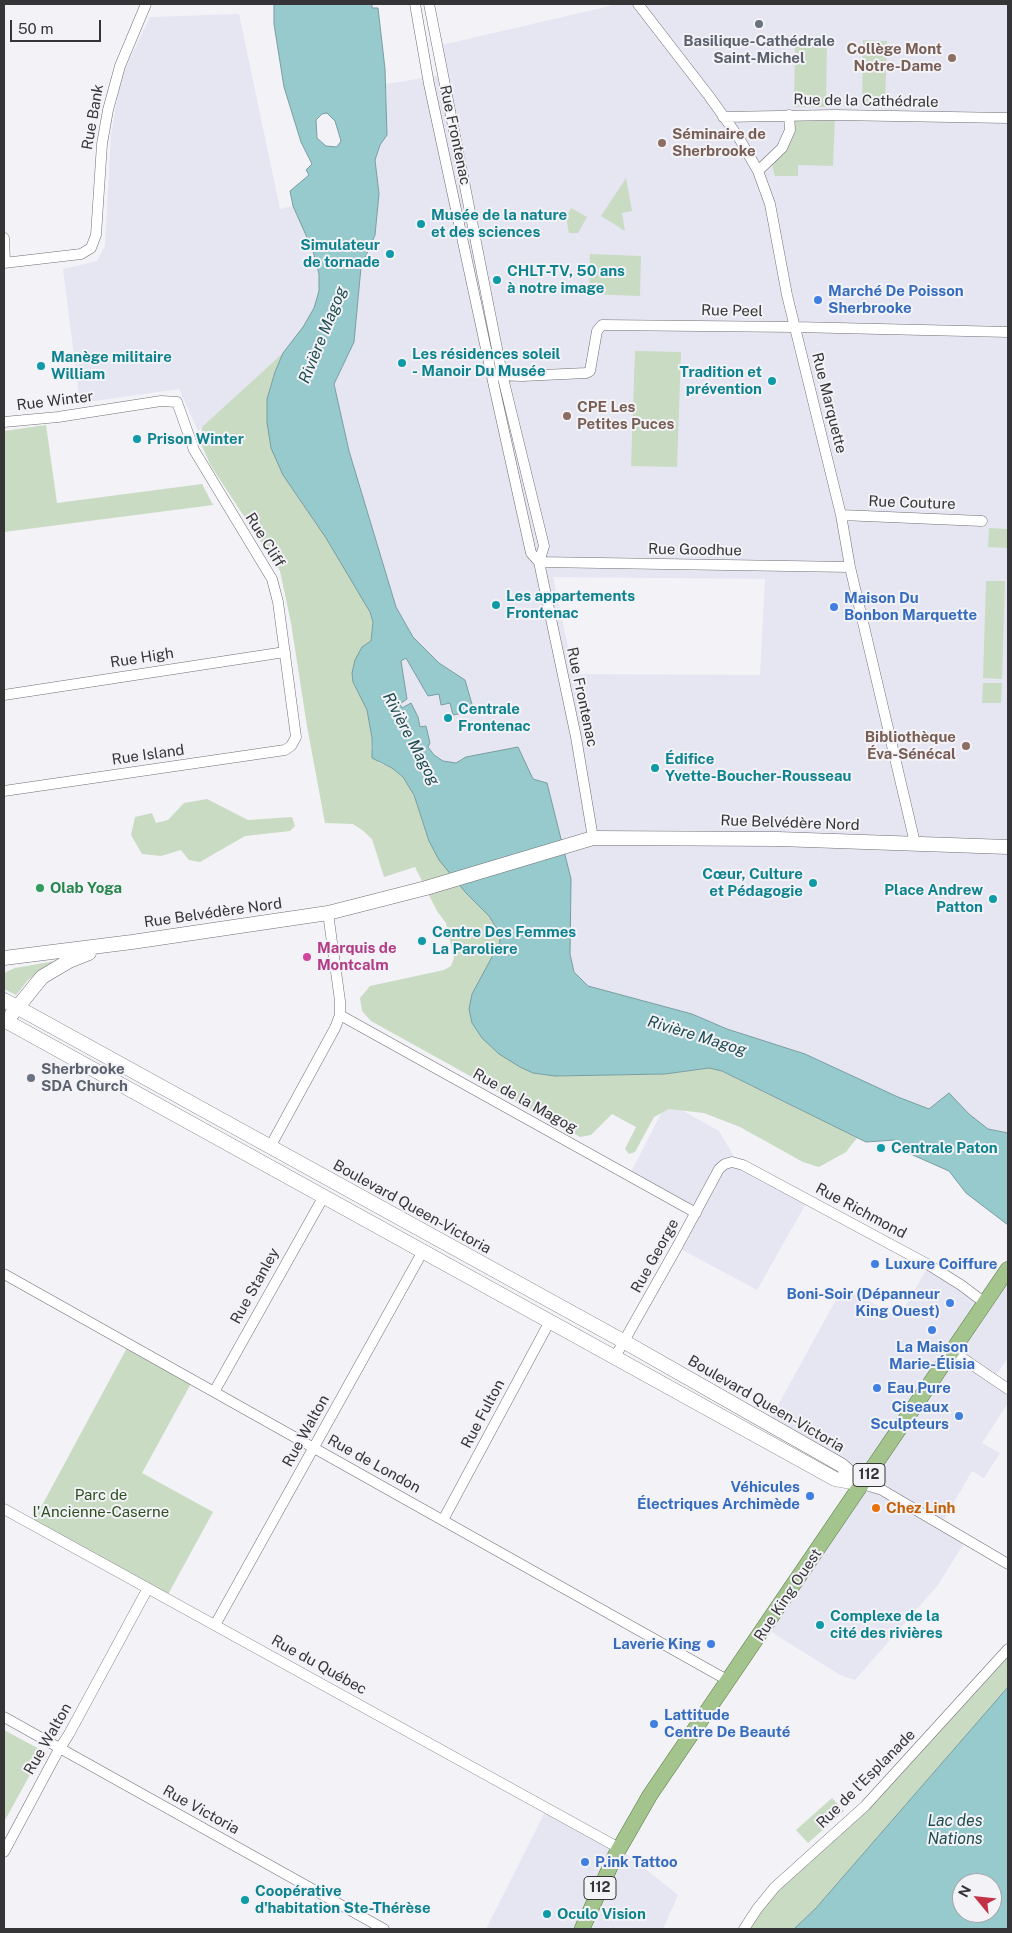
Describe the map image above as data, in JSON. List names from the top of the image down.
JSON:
{
  "streets": {
    "main road": ["112", "Rue King Ouest"],
    "street": [
      "Rue de la Cathédrale",
      "Rue Bank",
      "Rue Frontenac",
      "Rue Peel",
      "Rue Winter",
      "Rue Marquette",
      "Rue Couture",
      "Rue Cliff",
      "Rue Goodhue",
      "Rue High",
      "Rue Island",
      "Rue Belvédère Nord",
      "Rue de la Magog",
      "Boulevard Queen-Victoria",
      "Rue Richmond",
      "Rue George",
      "Rue Stanley",
      "Rue Fulton",
      "Rue Walton",
      "Rue de London",
      "Rue du Québec",
      "Rue de l'Esplanade",
      "Rue Victoria"
    ]
  },
  "crossings": [
    ["Rue de la Cathédrale", "Rue Marquette"],
    ["Rue Frontenac", "Rue Peel"],
    ["Rue Frontenac", "Rue Goodhue"],
    ["Rue Frontenac", "Rue Belvédère Nord"],
    ["Rue Peel", "Rue Marquette"],
    ["Rue Winter", "Rue Cliff"],
    ["Rue Marquette", "Rue Couture"],
    ["Rue Marquette", "Rue Goodhue"],
    ["Rue Marquette", "Rue Belvédère Nord"],
    ["Rue Cliff", "Rue High"],
    ["Rue Cliff", "Rue Island"],
    ["Rue de la Magog", "Rue George"],
    ["Boulevard Queen-Victoria", "Rue George"],
    ["Boulevard Queen-Victoria", "Rue Stanley"],
    ["Boulevard Queen-Victoria", "Rue Fulton"],
    ["Boulevard Queen-Victoria", "Rue Walton"],
    ["Boulevard Queen-Victoria", "Rue King Ouest"],
    ["Rue Richmond", "Rue George"],
    ["Rue Richmond", "Rue King Ouest"],
    ["Rue Stanley", "Rue de London"],
    ["Rue Fulton", "Rue de London"],
    ["Rue Walton", "Rue de London"],
    ["Rue Walton", "Rue du Québec"],
    ["Rue Walton", "Rue Victoria"],
    ["Rue de London", "Rue King Ouest"],
    ["Rue King Ouest", "Rue du Québec"]
  ],
  "water": ["Rivière Magog", "Lac des Nations"],
  "parks": ["Parc de l'Ancienne-Caserne"],
  "places": [
    "Basilique-Cathédrale Saint-Michel",
    "Collège Mont Notre-Dame",
    "Séminaire de Sherbrooke",
    "Musée de la nature et des sciences",
    "Simulateur de tornade",
    "CHLT-TV, 50 ans à notre image",
    "Marché De Poisson Sherbrooke",
    "Les résidences soleil - Manoir Du Musée",
    "Manège militaire William",
    "Tradition et prévention",
    "CPE Les Petites Puces",
    "Prison Winter",
    "Les appartements Frontenac",
    "Maison Du Bonbon Marquette",
    "Centrale Frontenac",
    "Bibliothèque Éva-Sénécal",
    "Édifice Yvette-Boucher-Rousseau",
    "Cœur, Culture et Pédagogie",
    "Olab Yoga",
    "Place Andrew Patton",
    "Centre Des Femmes La Paroliere",
    "Marquis de Montcalm",
    "Sherbrooke SDA Church",
    "Centrale Paton",
    "Luxure Coiffure",
    "Boni-Soir (Dépanneur King Ouest)",
    "La Maison Marie-Élisia",
    "Eau Pure",
    "Ciseaux Sculpteurs",
    "Véhicules Électriques Archimède",
    "Chez Linh",
    "Complexe de la cité des rivières",
    "Laverie King",
    "Lattitude Centre De Beauté",
    "P.ink Tattoo",
    "Coopérative d'habitation Ste-Thérèse",
    "Oculo Vision"
  ],
  "scale_bar": "50 m",
  "north": "top left"
}
